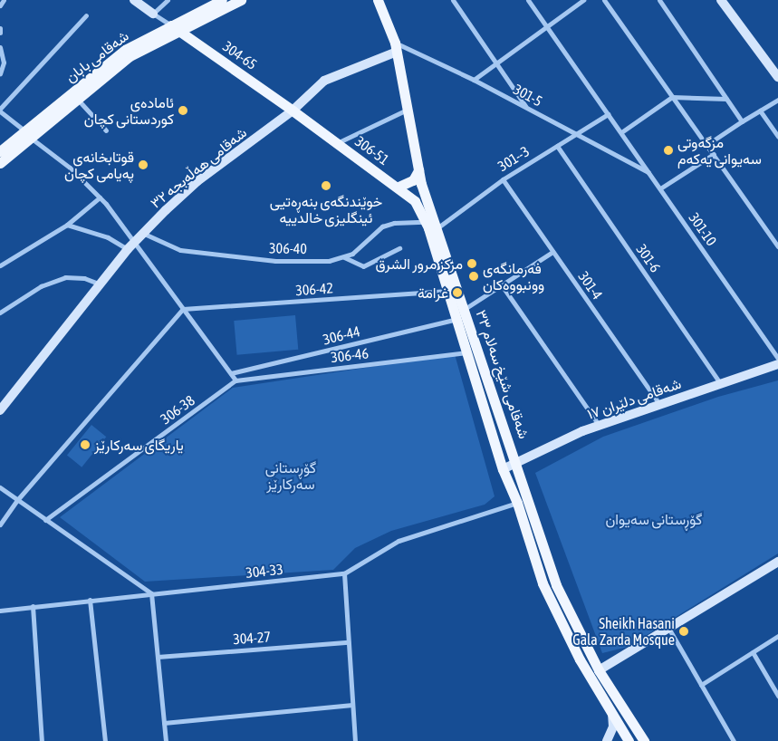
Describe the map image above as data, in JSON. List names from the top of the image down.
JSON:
{
  "streets": {
    "main road": [
      "304-65",
      "شەقامی بابان",
      "306-51",
      "شەقامی شێخ سەلام ٣٣"
    ],
    "street": [
      "301-5",
      "301--3",
      "شەقامی هەڵەبجە ٣٢",
      "301-10",
      "306-40",
      "301-6",
      "301-4",
      "306-42",
      "306-44",
      "306-46",
      "شەقامی دلێران ١٧",
      "306-38",
      "304-33",
      "304-27"
    ]
  },
  "crossings": [
    ["304-65", "شەقامی بابان"],
    ["304-65", "306-51"],
    ["304-65", "شەقامی هەڵەبجە ٣٢"],
    ["301-5", "301--3"],
    ["301-5", "شەقامی هەڵەبجە ٣٢"],
    ["301-5", "301-10"],
    ["301-5", "شەقامی شێخ سەلام ٣٣"],
    ["306-51", "شەقامی هەڵەبجە ٣٢"],
    ["306-51", "شەقامی شێخ سەلام ٣٣"],
    ["301--3", "301-10"],
    ["301--3", "301-6"],
    ["301--3", "301-4"],
    ["301--3", "شەقامی شێخ سەلام ٣٣"],
    ["شەقامی هەڵەبجە ٣٢", "306-40"],
    ["شەقامی هەڵەبجە ٣٢", "شەقامی شێخ سەلام ٣٣"],
    ["301-6", "شەقامی دلێران ١٧"],
    ["301-4", "شەقامی دلێران ١٧"],
    ["306-42", "شەقامی شێخ سەلام ٣٣"],
    ["306-44", "شەقامی شێخ سەلام ٣٣"],
    ["306-46", "شەقامی شێخ سەلام ٣٣"],
    ["306-46", "306-38"],
    ["شەقامی شێخ سەلام ٣٣", "شەقامی دلێران ١٧"],
    ["شەقامی شێخ سەلام ٣٣", "304-33"]
  ],
  "parks": ["گۆڕستانی سەرکارێز", "گۆڕستانی سەیوان"],
  "places": [
    "ئامادەی کوردستانی کچان",
    "مزگەوتی سەیوانی یەکەم",
    "قوتابخانەی پەیامی کچان",
    "خوێندنگەی بنەڕەتیی ئینگلیزی خالدییە",
    "مرکز مرور الشرق",
    "فەرمانگەی وونبووەکان",
    "غرامة",
    "یاریگای سەرکارێز",
    "Sheikh Hasani Gala Zarda Mosque"
  ]
}
